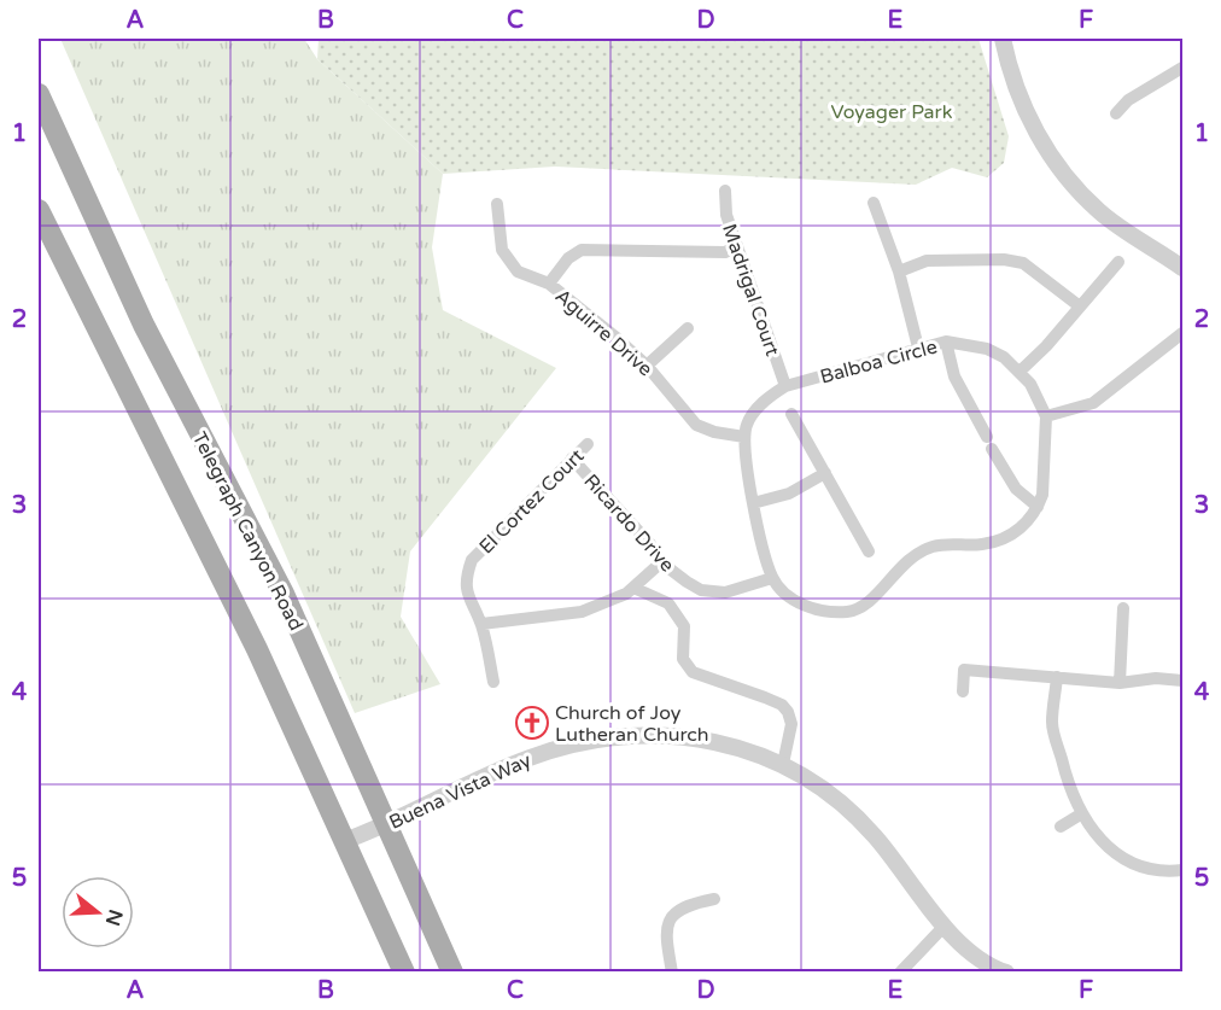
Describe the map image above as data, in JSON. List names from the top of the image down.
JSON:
{
  "streets": {
    "main road": ["Telegraph Canyon Road"],
    "street": [
      "Madrigal Court",
      "Aguirre Drive",
      "Balboa Circle",
      "El Cortez Court",
      "Ricardo Drive",
      "Buena Vista Way"
    ]
  },
  "crossings": [
    ["Madrigal Court", "Balboa Circle"],
    ["Aguirre Drive", "Balboa Circle"],
    ["El Cortez Court", "Ricardo Drive"],
    ["Telegraph Canyon Road", "Buena Vista Way"]
  ],
  "parks": ["Voyager Park"],
  "places": {
    "church": ["Church of Joy Lutheran Church"]
  },
  "north": "right",
  "grid": {
    "columns": [
      "A",
      "B",
      "C",
      "D",
      "E",
      "F"
    ],
    "rows": [
      "1",
      "2",
      "3",
      "4",
      "5"
    ]
  }
}
